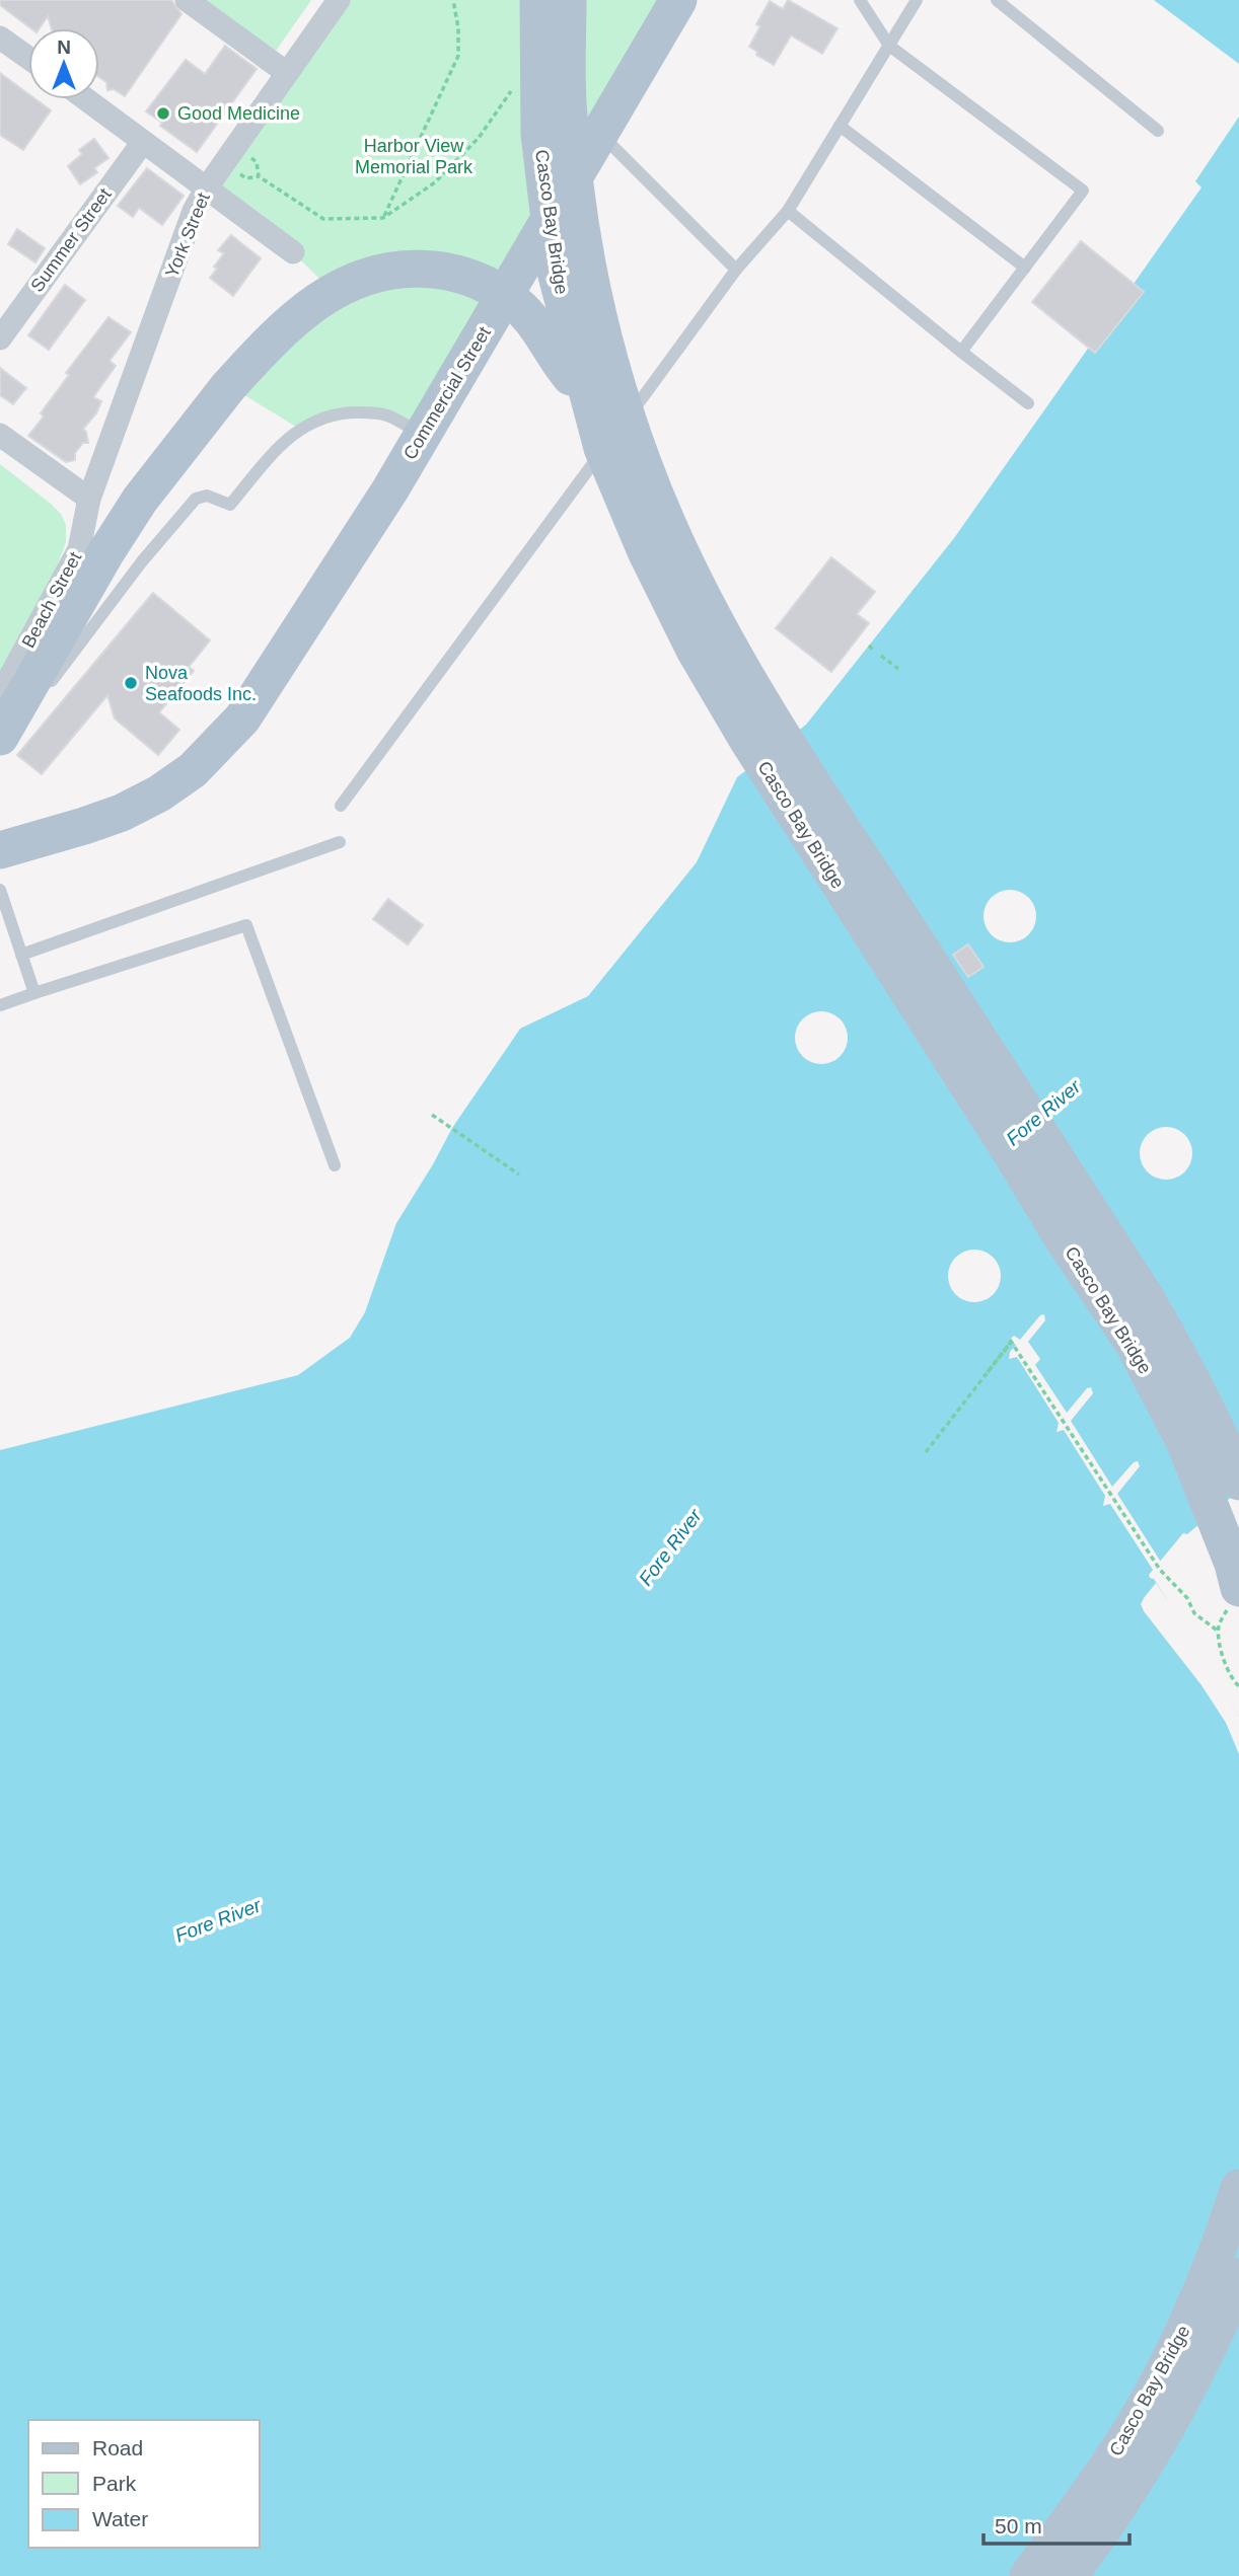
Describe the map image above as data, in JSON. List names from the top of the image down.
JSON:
{
  "streets": {
    "main road": ["Casco Bay Bridge", "Commercial Street"],
    "street": ["York Street", "Summer Street", "Beach Street"]
  },
  "crossings": [
    ["York Street", "Beach Street"]
  ],
  "water": ["Fore River"],
  "parks": ["Harbor View Memorial Park"],
  "places": ["Good Medicine", "Nova Seafoods Inc."],
  "legend": ["Road", "Park", "Water"],
  "scale_bar": "50 m",
  "north": "top"
}
